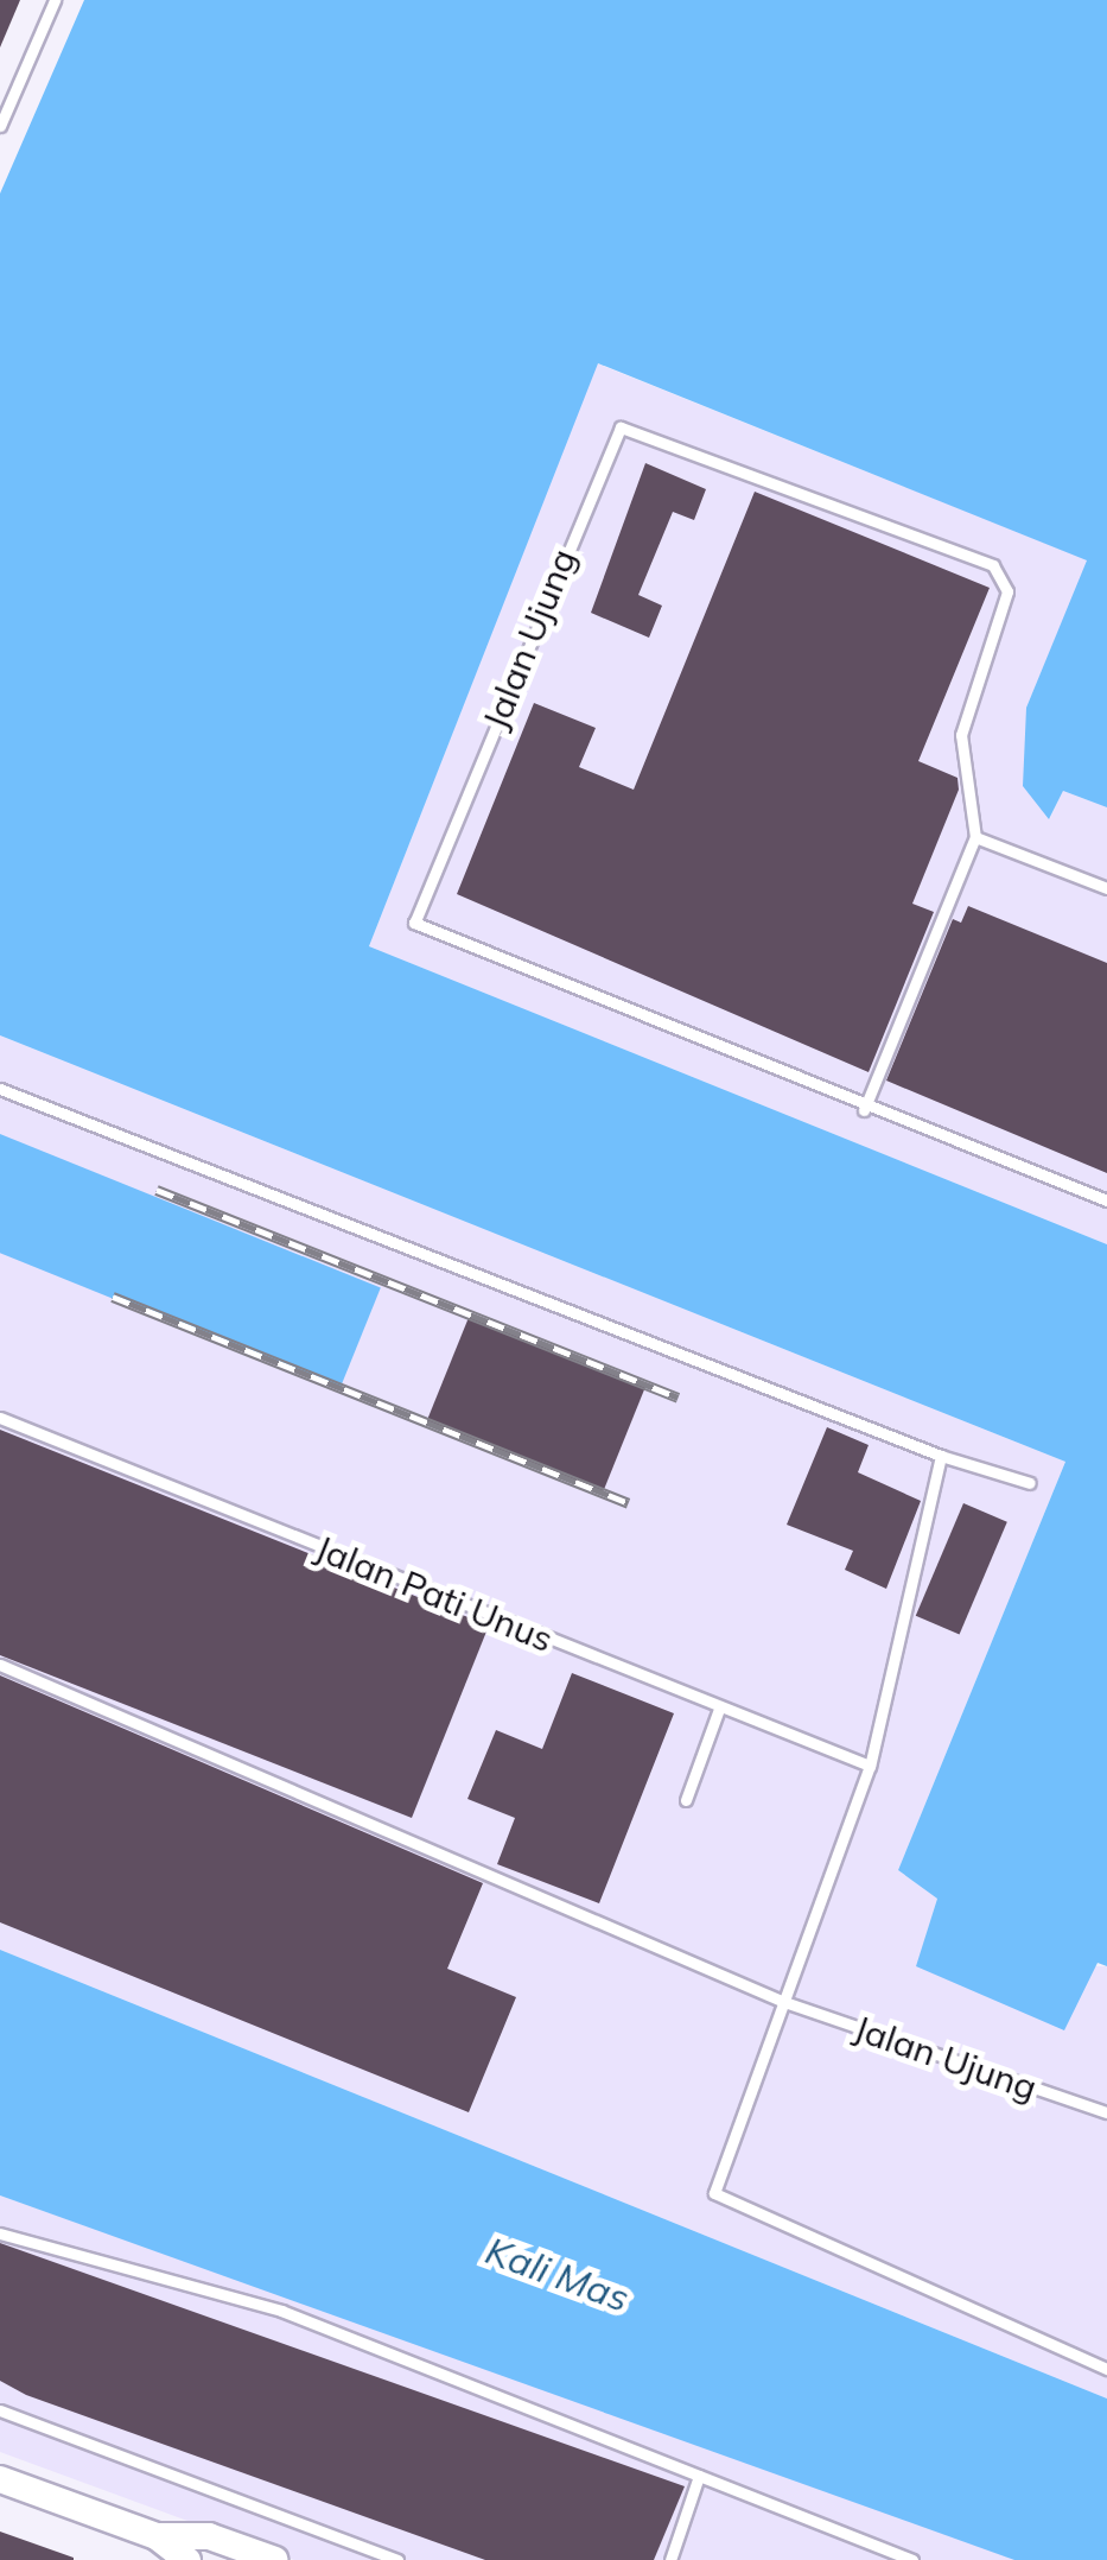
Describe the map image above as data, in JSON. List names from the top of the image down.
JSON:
{
  "streets": {
    "lane": ["Jalan Ujung", "Jalan Pati Unus"]
  },
  "water": ["Kali Mas"]
}
